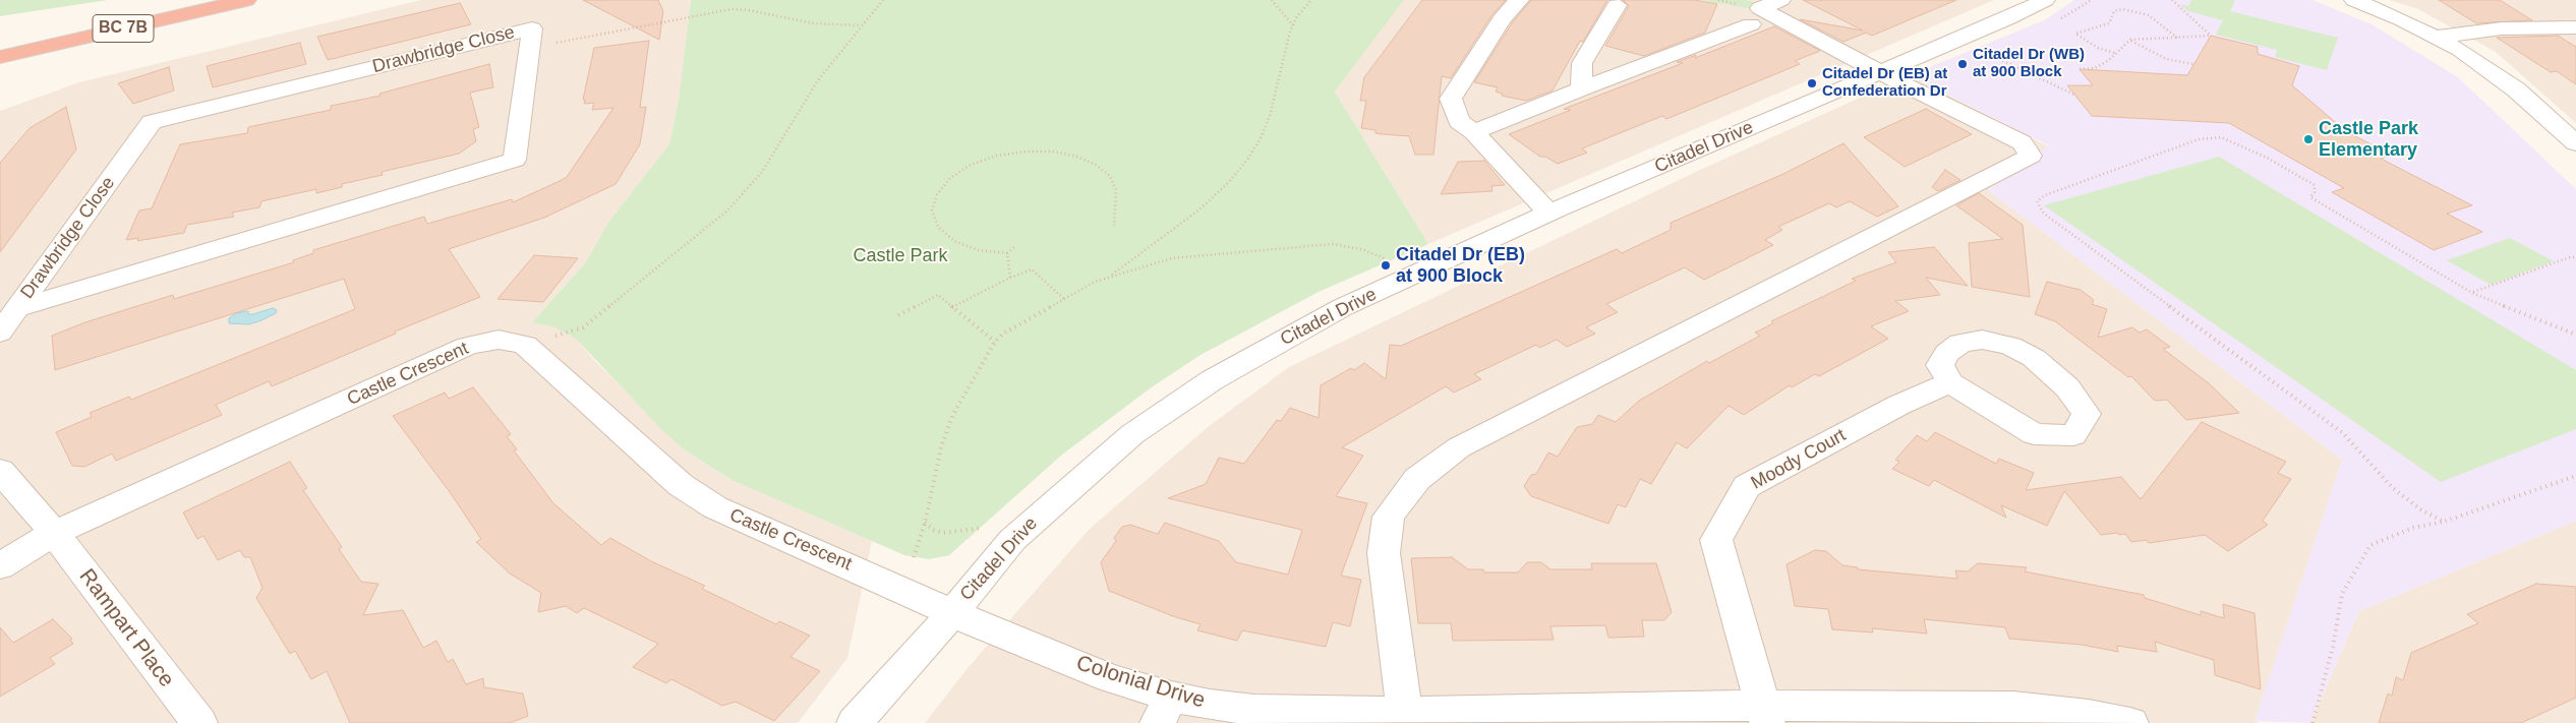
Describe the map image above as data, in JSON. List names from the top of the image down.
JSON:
{
  "streets": {
    "highway": ["BC 7B"],
    "street": [
      "Drawbridge Close",
      "Citadel Drive",
      "Castle Crescent",
      "Moody Court",
      "Rampart Place",
      "Colonial Drive"
    ]
  },
  "crossings": [
    ["Citadel Drive", "Castle Crescent"],
    ["Citadel Drive", "Colonial Drive"],
    ["Castle Crescent", "Rampart Place"],
    ["Castle Crescent", "Colonial Drive"],
    ["Moody Court", "Colonial Drive"]
  ],
  "parks": ["Castle Park"],
  "places": [
    "Citadel Dr (WB) at 900 Block",
    "Citadel Dr (EB) at Confederation Dr",
    "Castle Park Elementary",
    "Citadel Dr (EB) at 900 Block"
  ]
}
